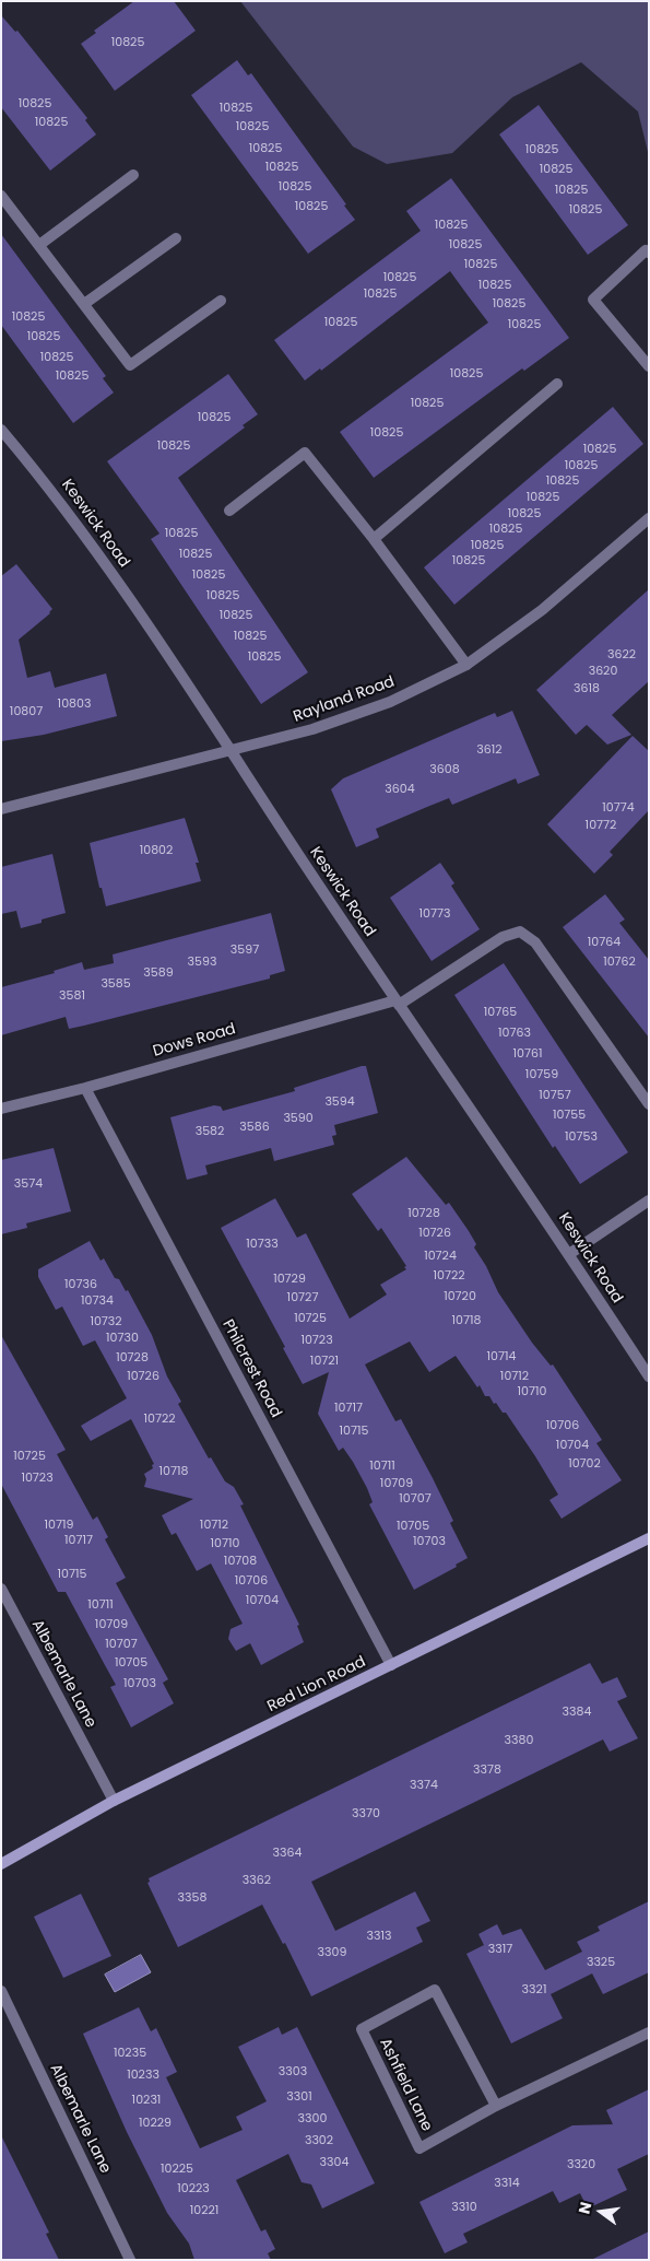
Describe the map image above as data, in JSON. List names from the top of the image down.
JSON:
{
  "streets": {
    "street": [
      "Keswick Road",
      "Rayland Road",
      "Dows Road",
      "Philcrest Road",
      "Albemarle Lane",
      "Red Lion Road",
      "Ashfield Lane"
    ]
  },
  "crossings": [
    ["Keswick Road", "Rayland Road"],
    ["Keswick Road", "Dows Road"],
    ["Dows Road", "Philcrest Road"],
    ["Philcrest Road", "Red Lion Road"],
    ["Albemarle Lane", "Red Lion Road"]
  ],
  "house_numbers": [
    "10825",
    "10825",
    "10825",
    "10825",
    "10825",
    "10825",
    "10825",
    "10825",
    "10825",
    "10825",
    "10825",
    "10825",
    "10825",
    "10825",
    "10825",
    "10825",
    "10825",
    "10825",
    "10825",
    "10825",
    "10825",
    "10825",
    "10825",
    "10825",
    "10825",
    "10825",
    "10825",
    "10825",
    "10825",
    "10825",
    "10825",
    "10825",
    "10825",
    "10825",
    "10825",
    "10825",
    "10825",
    "10825",
    "10825",
    "10825",
    "10825",
    "10825",
    "10825",
    "10825",
    "10825",
    "3622",
    "10825",
    "3620",
    "3618",
    "10803",
    "10807",
    "3612",
    "3608",
    "3604",
    "10774",
    "10772",
    "10802",
    "10773",
    "10764",
    "3597",
    "3593",
    "10762",
    "3589",
    "3585",
    "3581",
    "10765",
    "10763",
    "10761",
    "10759",
    "10757",
    "3594",
    "10755",
    "3590",
    "3586",
    "3582",
    "10753",
    "3574",
    "10728",
    "10726",
    "10733",
    "10724",
    "10722",
    "10729",
    "10736",
    "10720",
    "10727",
    "10734",
    "10725",
    "10718",
    "10732",
    "10730",
    "10723",
    "10714",
    "10728",
    "10721",
    "10726",
    "10712",
    "10710",
    "10717",
    "10722",
    "10706",
    "10715",
    "10704",
    "10725",
    "10702",
    "10711",
    "10718",
    "10723",
    "10709",
    "10707",
    "10719",
    "10712",
    "10705",
    "10717",
    "10703",
    "10710",
    "10708",
    "10715",
    "10706",
    "10704",
    "10711",
    "10709",
    "10707",
    "10705",
    "10703",
    "3384",
    "3380",
    "3378",
    "3374",
    "3370",
    "3364",
    "3362",
    "3358",
    "3313",
    "3317",
    "3309",
    "3325",
    "3321",
    "10235",
    "3303",
    "10233",
    "3301",
    "10231",
    "3300",
    "10229",
    "3302",
    "3304",
    "3320",
    "10225",
    "3314",
    "10223",
    "3310",
    "10221"
  ],
  "north": "left"
}
